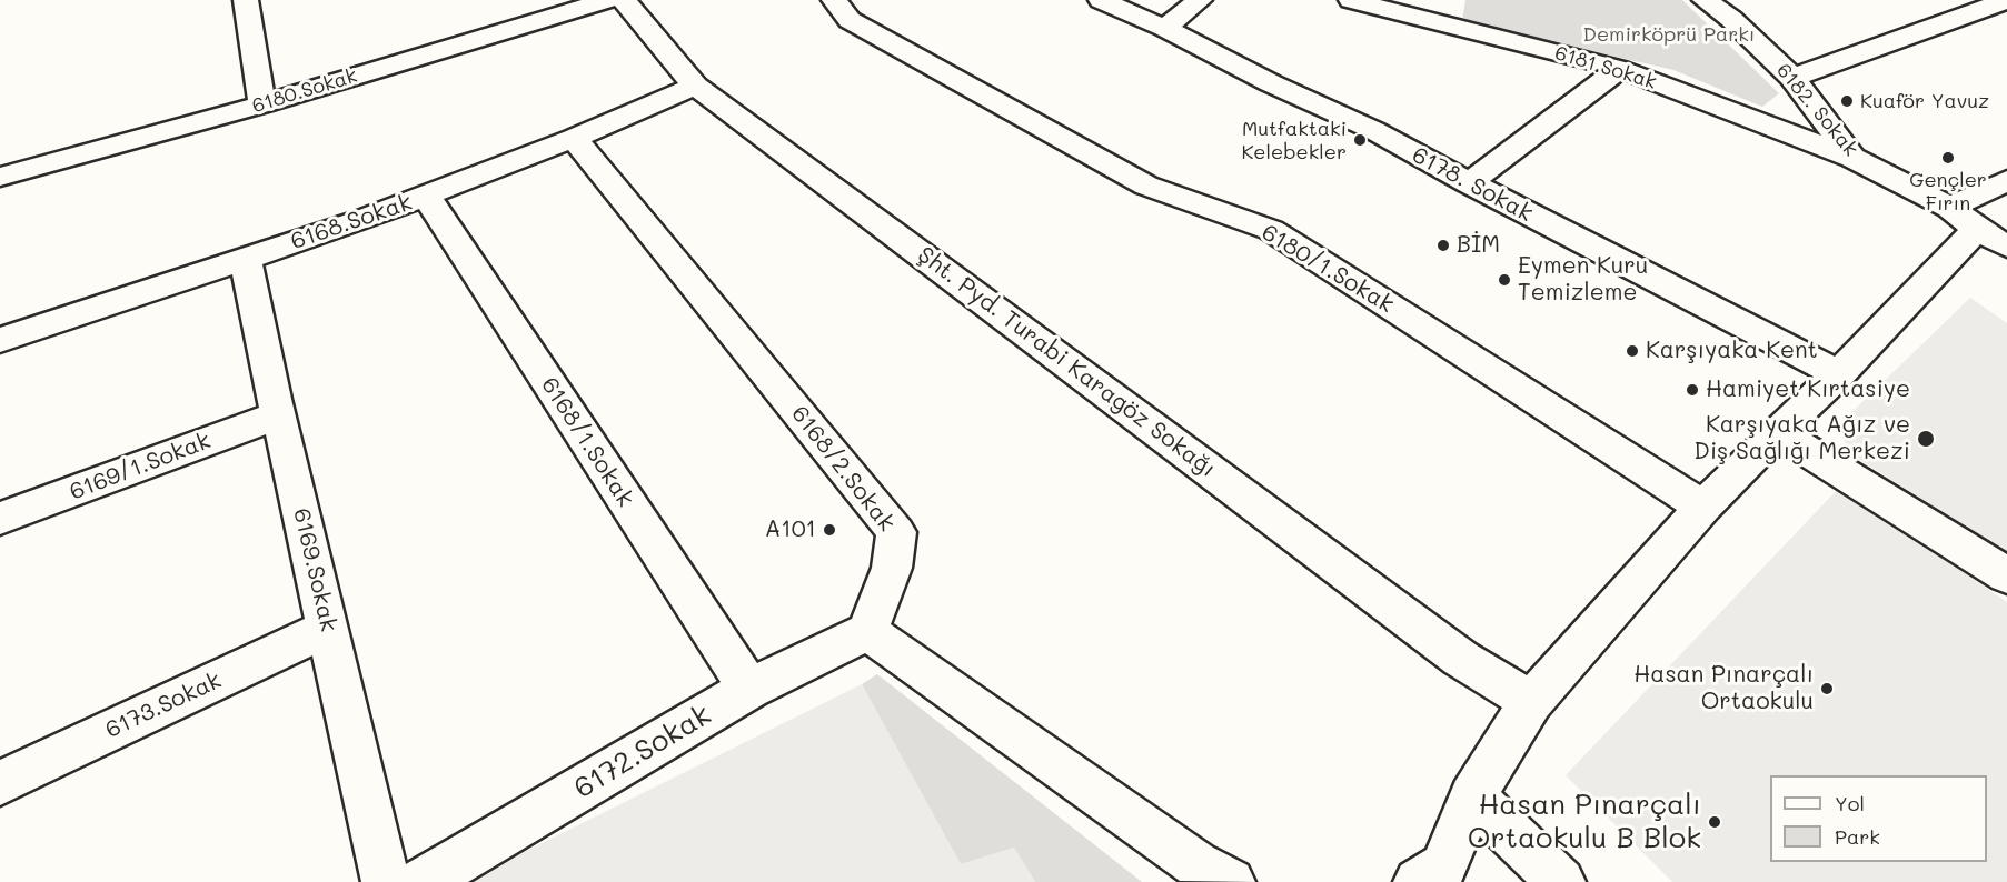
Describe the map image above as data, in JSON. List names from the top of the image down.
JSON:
{
  "streets": {
    "street": [
      "6181.Sokak",
      "6180.Sokak",
      "6182. Sokak",
      "6178. Sokak",
      "6168.Sokak",
      "6180/1.Sokak",
      "Şht. Pyd. Turabi Karagöz Sokağı",
      "6168/1.Sokak",
      "6169/1.Sokak",
      "6168/2.Sokak",
      "6169.Sokak",
      "6173.Sokak",
      "6172.Sokak"
    ]
  },
  "crossings": [
    ["6181.Sokak", "6182. Sokak"],
    ["6168.Sokak", "Şht. Pyd. Turabi Karagöz Sokağı"],
    ["6168.Sokak", "6168/1.Sokak"],
    ["6168.Sokak", "6168/2.Sokak"],
    ["6168.Sokak", "6169.Sokak"],
    ["6168/1.Sokak", "6172.Sokak"],
    ["6169/1.Sokak", "6169.Sokak"],
    ["6168/2.Sokak", "6172.Sokak"],
    ["6169.Sokak", "6173.Sokak"]
  ],
  "parks": ["Demirköprü Parkı"],
  "places": [
    "Kuaför Yavuz",
    "Mutfaktaki Kelebekler",
    "Gençler Fırın",
    "BİM",
    "Eymen Kuru Temizleme",
    "Karşıyaka Kent",
    "Hamiyet Kırtasiye",
    "Karşıyaka Ağız ve Diş Sağlığı Merkezi",
    "A101",
    "Hasan Pınarçalı Ortaokulu",
    "Hasan Pınarçalı Ortaokulu B Blok"
  ],
  "legend": ["Yol", "Park"]
}
